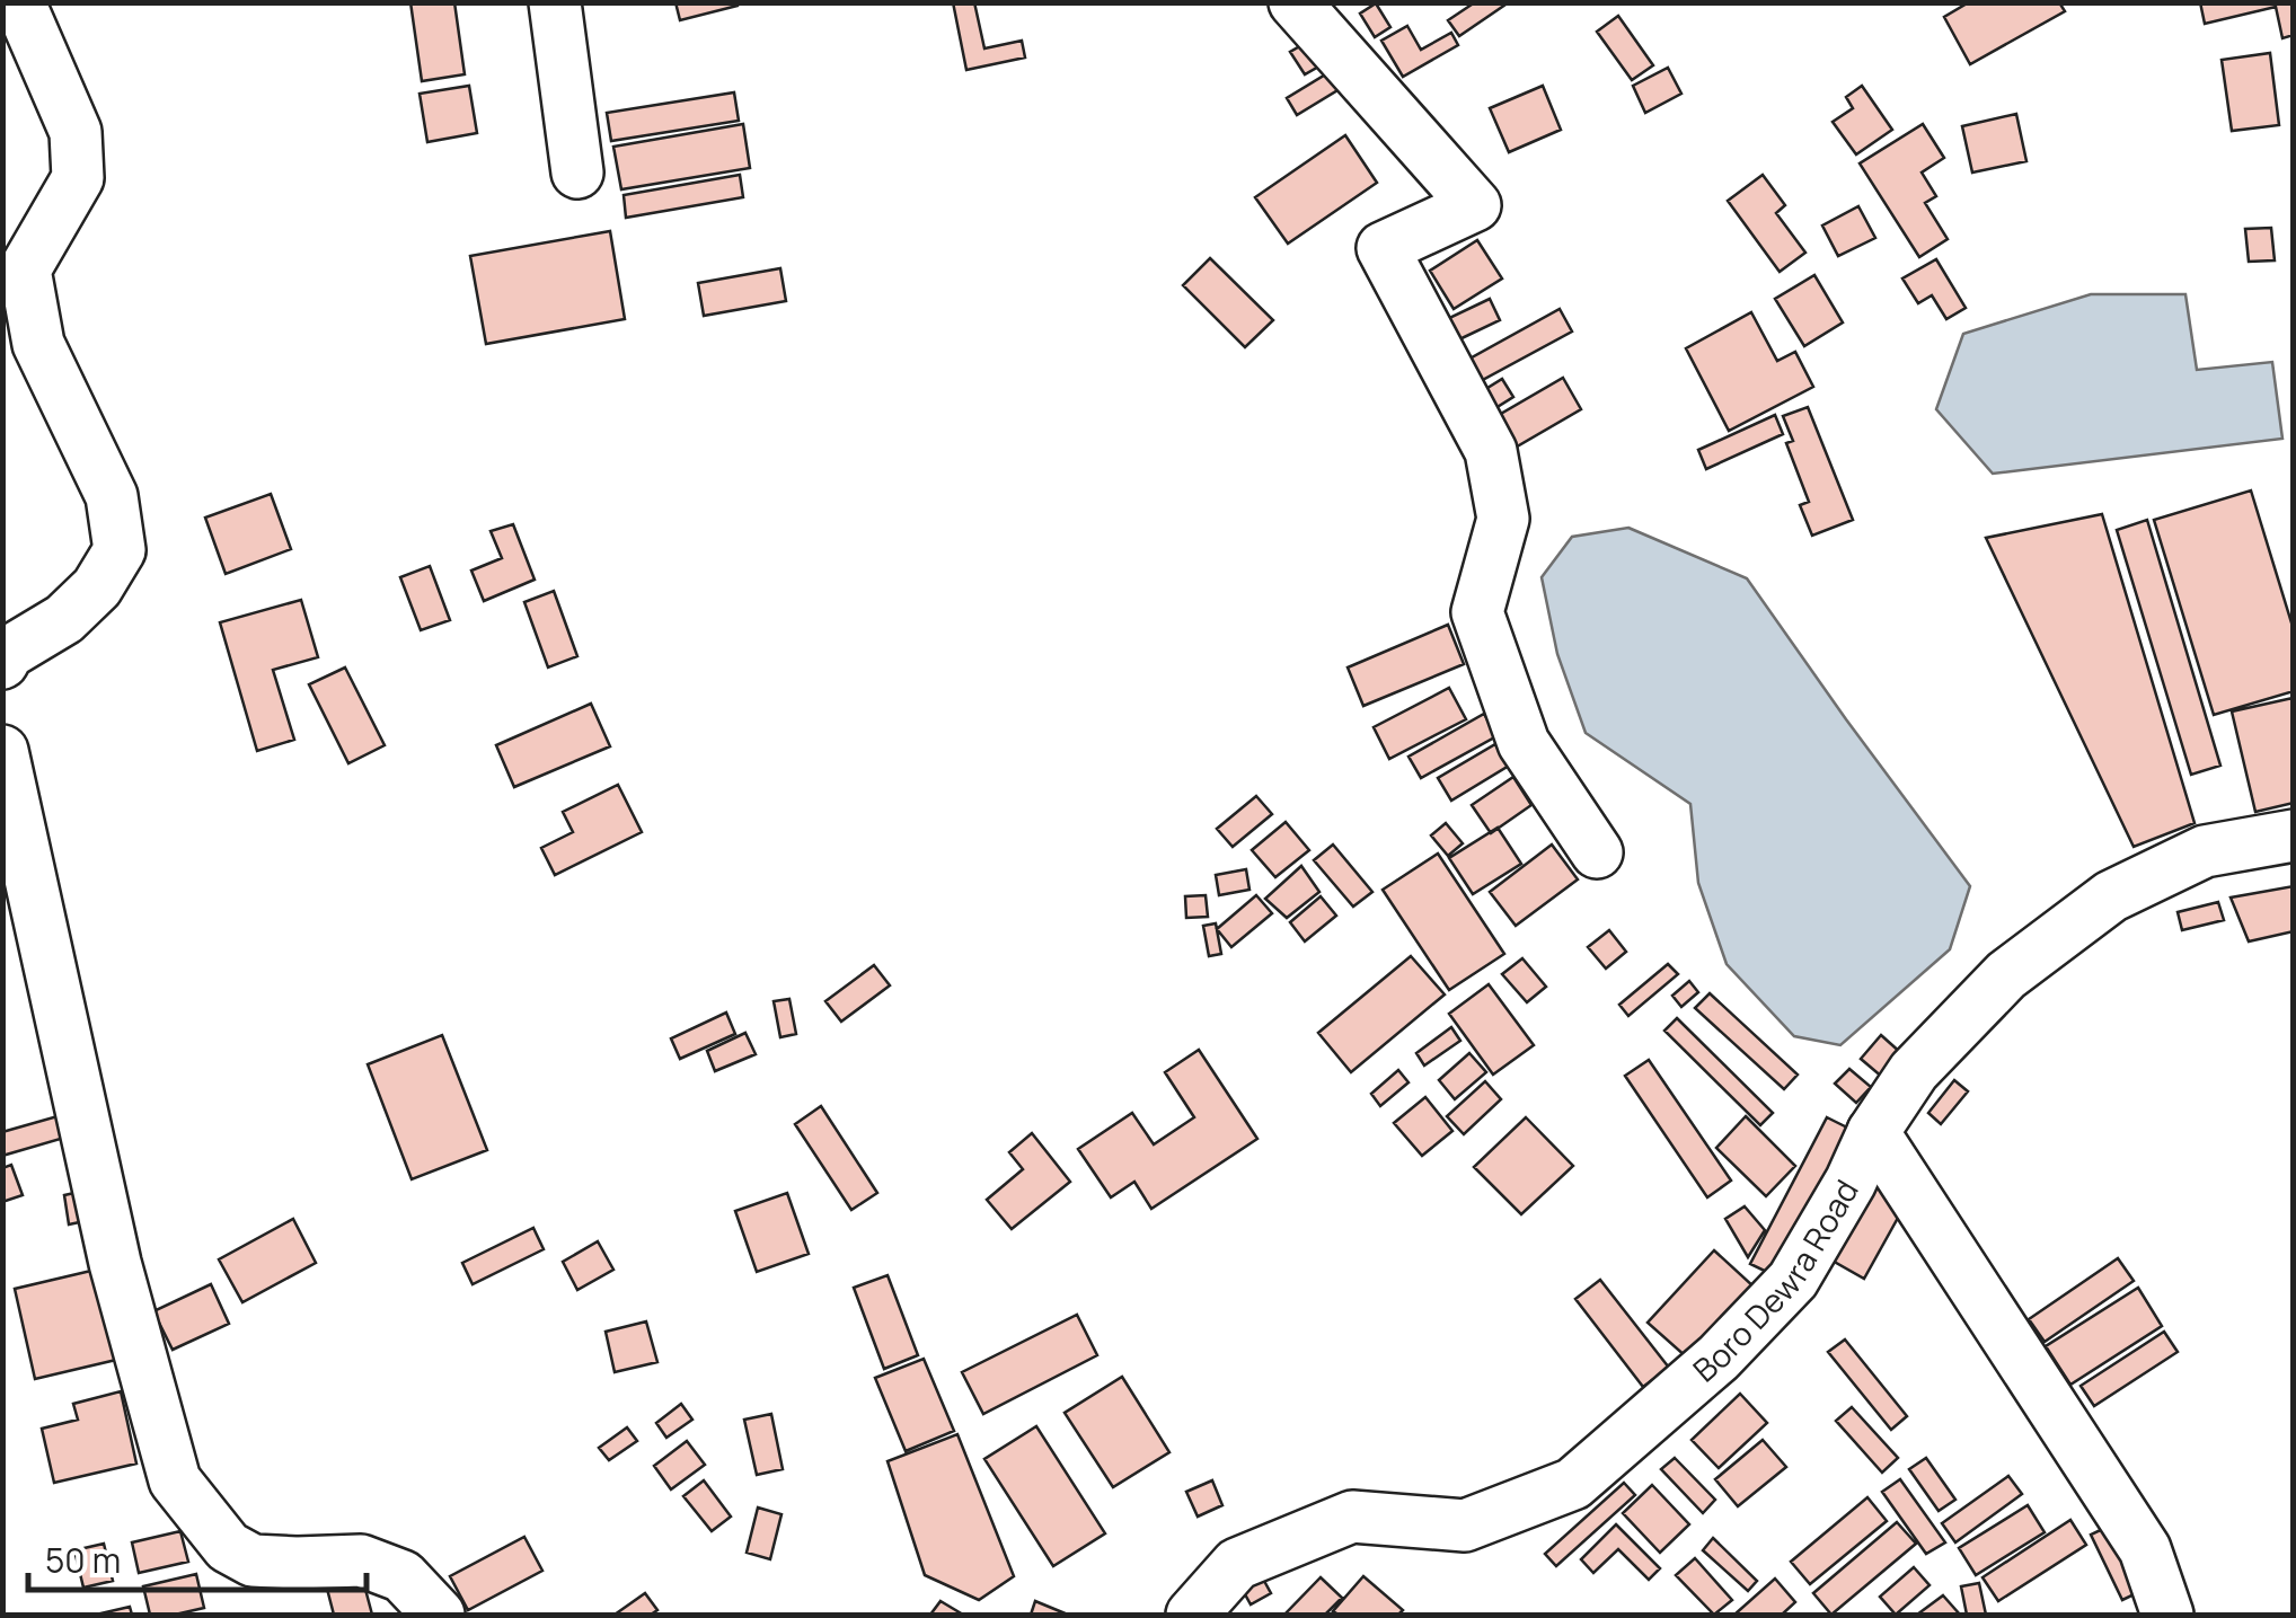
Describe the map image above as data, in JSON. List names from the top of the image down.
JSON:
{
  "streets": {
    "street": ["Boro Dewra Road"]
  },
  "scale_bar": "50 m"
}
